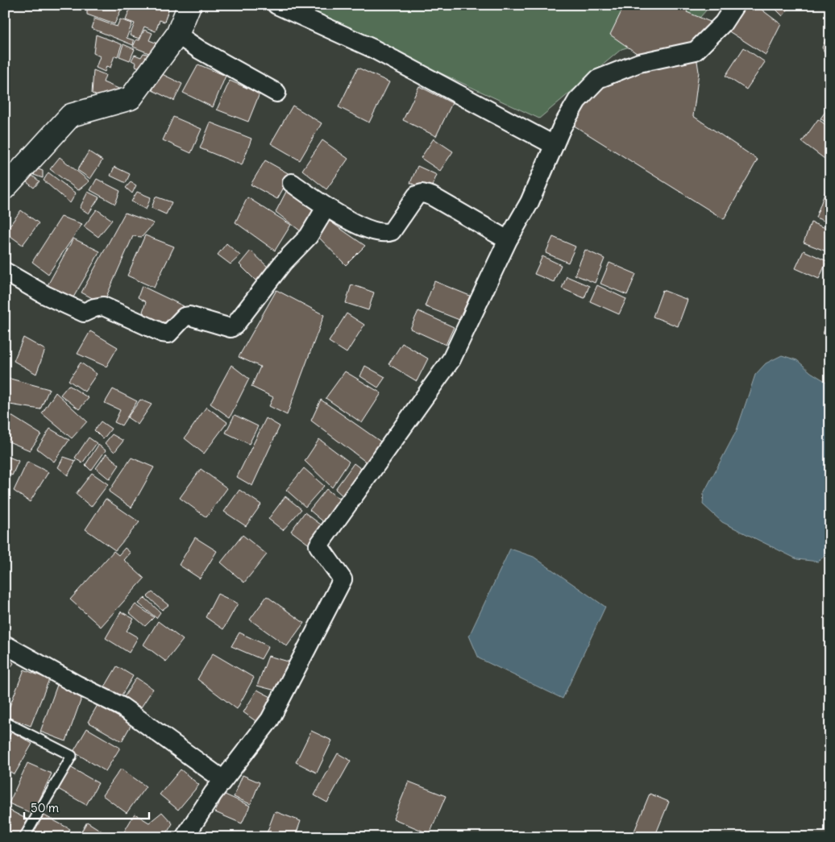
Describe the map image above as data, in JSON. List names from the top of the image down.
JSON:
{
  "scale_bar": "50 m"
}
